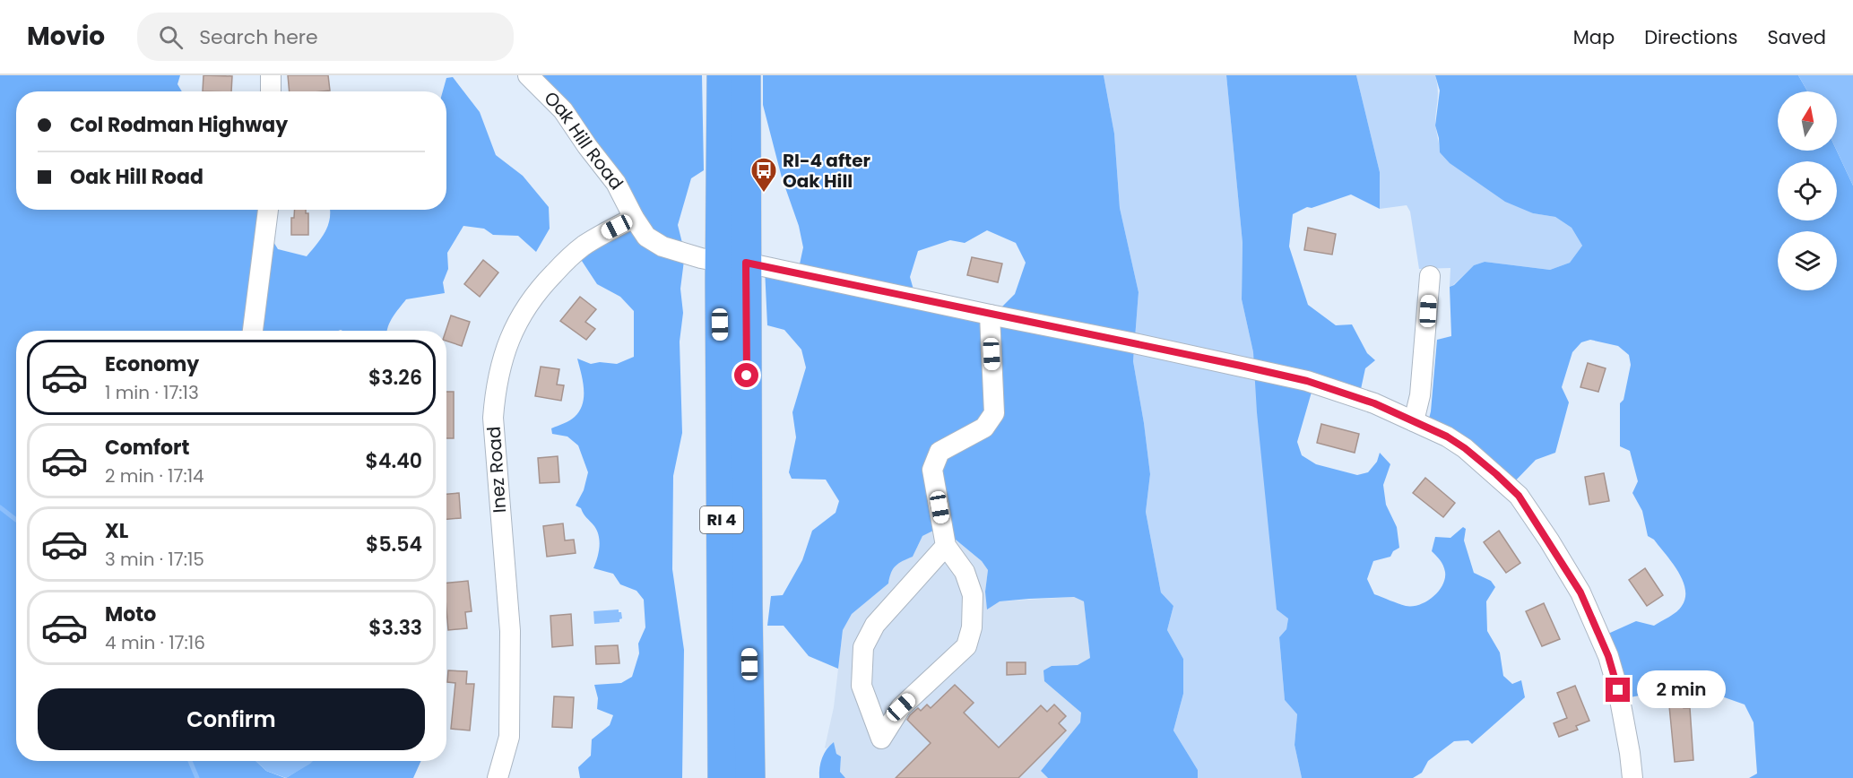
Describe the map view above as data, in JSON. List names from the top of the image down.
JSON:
{
  "streets": {
    "highway": ["RI 4"],
    "street": ["Oak Hill Road", "Inez Road"]
  },
  "crossings": [
    ["Oak Hill Road", "Inez Road"],
    ["Oak Hill Road", "RI 4"]
  ],
  "places": {
    "bus stop": ["RI-4 after Oak Hill"]
  },
  "north": "top",
  "page": {
    "header": "Movio",
    "search": "Search here",
    "nav": ["Map", "Directions", "Saved"],
    "banner": ["Col Rodman Highway", "Oak Hill Road"],
    "list": [
      {
        "name": "Economy",
        "note": "1 min · 17:13",
        "value": "$3.26"
      },
      {
        "name": "Comfort",
        "note": "2 min · 17:14",
        "value": "$4.40"
      },
      {
        "name": "XL",
        "note": "3 min · 17:15",
        "value": "$5.54"
      },
      {
        "name": "Moto",
        "note": "4 min · 17:16",
        "value": "$3.33"
      }
    ],
    "bubble": "2 min",
    "buttons": "Confirm"
  }
}
